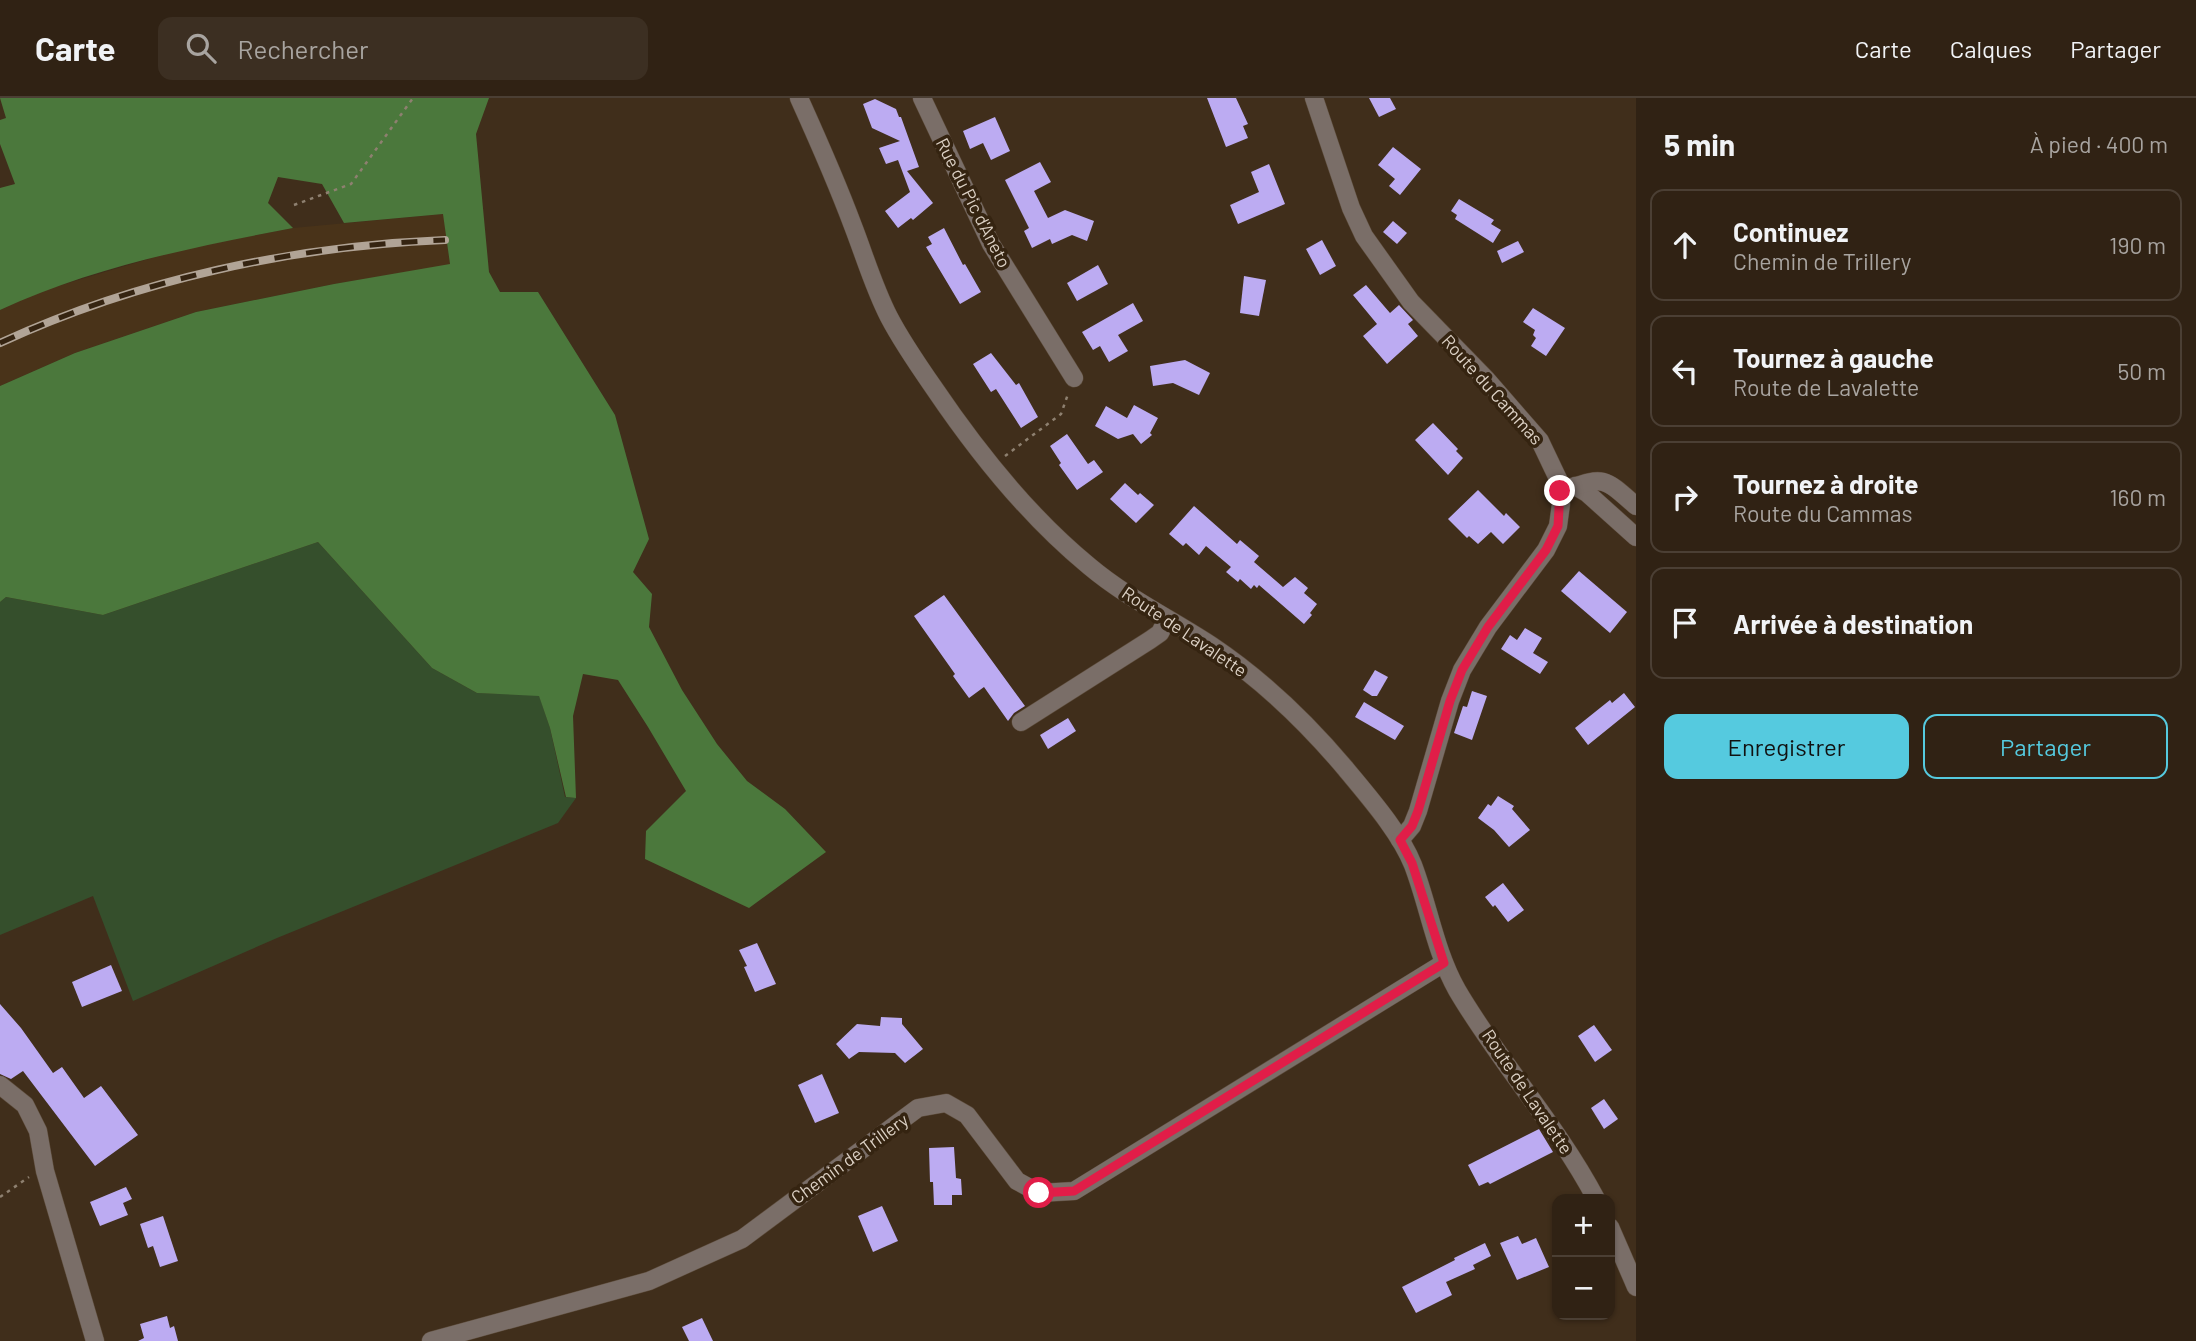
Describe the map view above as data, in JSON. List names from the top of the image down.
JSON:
{
  "streets": {
    "street": [
      "Rue du Pic d'Aneto",
      "Route du Cammas",
      "Route de Lavalette",
      "Chemin de Trillery"
    ]
  },
  "crossings": [
    ["Route du Cammas", "Route de Lavalette"],
    ["Route de Lavalette", "Chemin de Trillery"]
  ],
  "page": {
    "header": "Carte",
    "search": "Rechercher",
    "nav": ["Carte", "Calques", "Partager"],
    "heading": ["5 min", "À pied · 400 m"],
    "list": [
      ["Continuez", "Chemin de Trillery", "190 m"],
      ["Tournez à gauche", "Route de Lavalette", "50 m"],
      ["Tournez à droite", "Route du Cammas", "160 m"],
      "Arrivée à destination"
    ],
    "buttons": ["Enregistrer", "Partager"],
    "map_buttons": ["+", "−"]
  }
}
